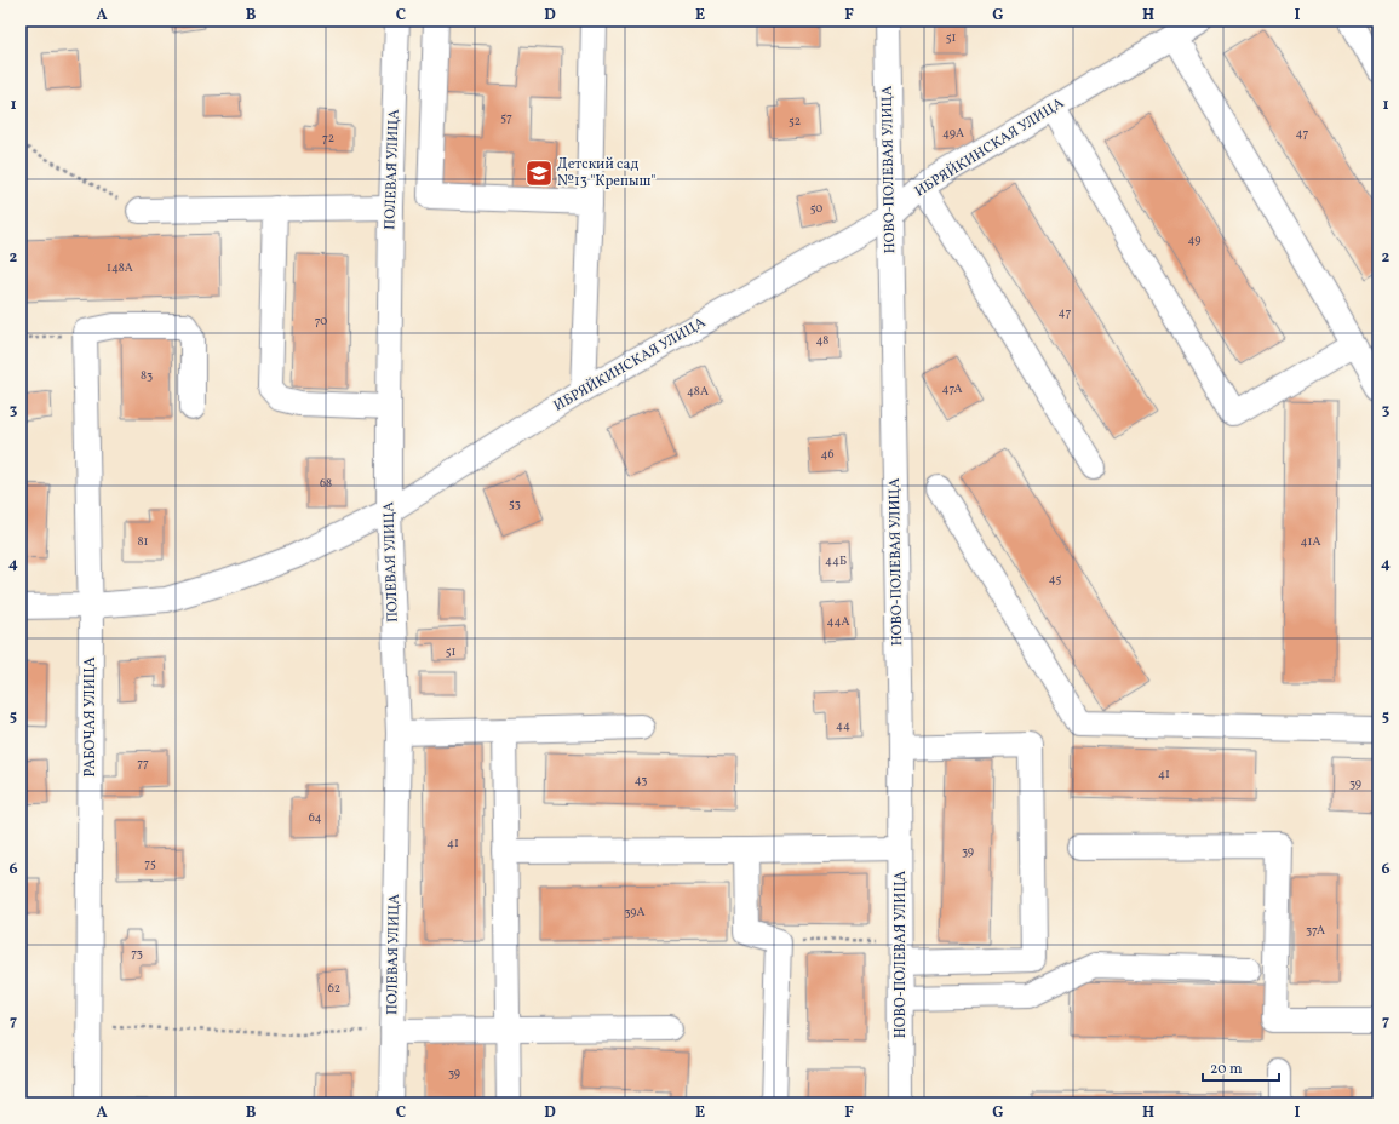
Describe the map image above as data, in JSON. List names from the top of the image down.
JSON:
{
  "streets": {
    "street": [
      "ИБРЯЙКИНСКАЯ УЛИЦА",
      "ПОЛЕВАЯ УЛИЦА",
      "НОВО-ПОЛЕВАЯ УЛИЦА",
      "РАБОЧАЯ УЛИЦА"
    ]
  },
  "crossings": [
    ["ИБРЯЙКИНСКАЯ УЛИЦА", "ПОЛЕВАЯ УЛИЦА"],
    ["ИБРЯЙКИНСКАЯ УЛИЦА", "НОВО-ПОЛЕВАЯ УЛИЦА"],
    ["ИБРЯЙКИНСКАЯ УЛИЦА", "РАБОЧАЯ УЛИЦА"]
  ],
  "places": {
    "school or university": ["Детский сад №13 \"Крепыш\""]
  },
  "house_numbers": [
    "51",
    "57",
    "52",
    "49А",
    "47",
    "72",
    "50",
    "49",
    "148А",
    "47",
    "70",
    "48",
    "83",
    "47А",
    "48А",
    "46",
    "68",
    "53",
    "81",
    "41А",
    "44Б",
    "45",
    "44А",
    "51",
    "44",
    "77",
    "41",
    "43",
    "39",
    "64",
    "41",
    "39",
    "75",
    "39А",
    "37А",
    "73",
    "62",
    "39"
  ],
  "scale_bar": "20 m",
  "grid": {
    "columns": [
      "A",
      "B",
      "C",
      "D",
      "E",
      "F",
      "G",
      "H",
      "I"
    ],
    "rows": [
      "1",
      "2",
      "3",
      "4",
      "5",
      "6",
      "7"
    ]
  }
}
